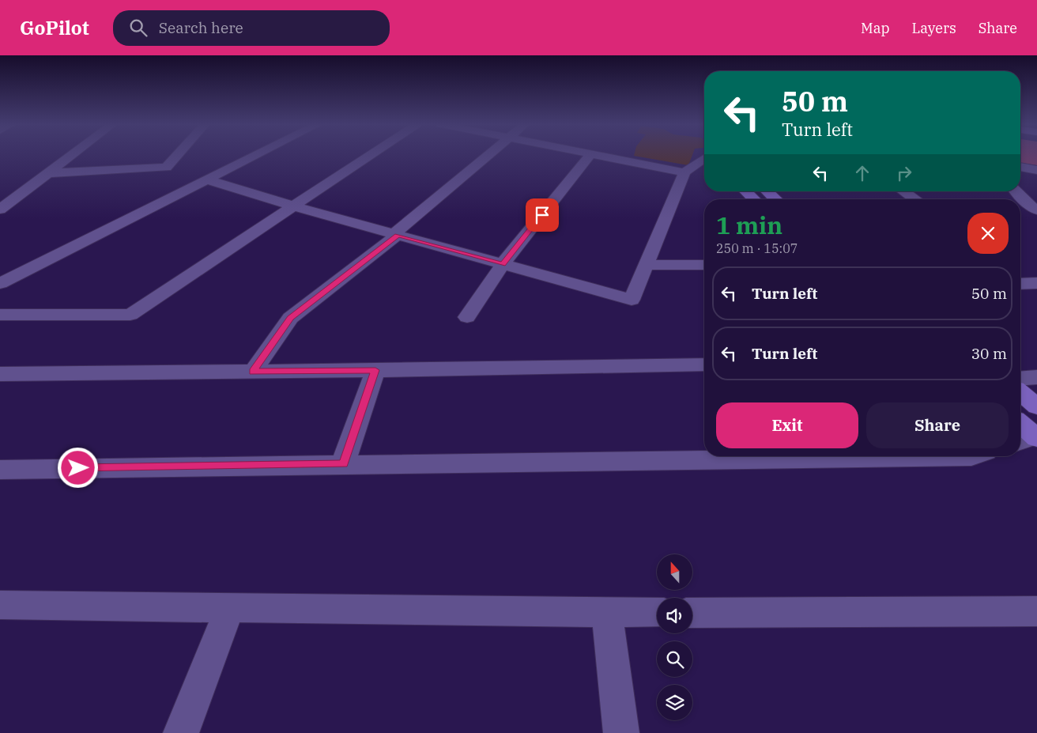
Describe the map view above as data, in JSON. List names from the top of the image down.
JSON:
{
  "north": "top",
  "page": {
    "header": "GoPilot",
    "search": "Search here",
    "nav": ["Map", "Layers", "Share"],
    "turn": ["50 m", "Turn left"],
    "heading": ["1 min", "250 m · 15:07"],
    "list": [
      {
        "name": "Turn left",
        "value": "50 m"
      },
      {
        "name": "Turn left",
        "value": "30 m"
      }
    ],
    "buttons": ["Exit", "Share"]
  }
}
